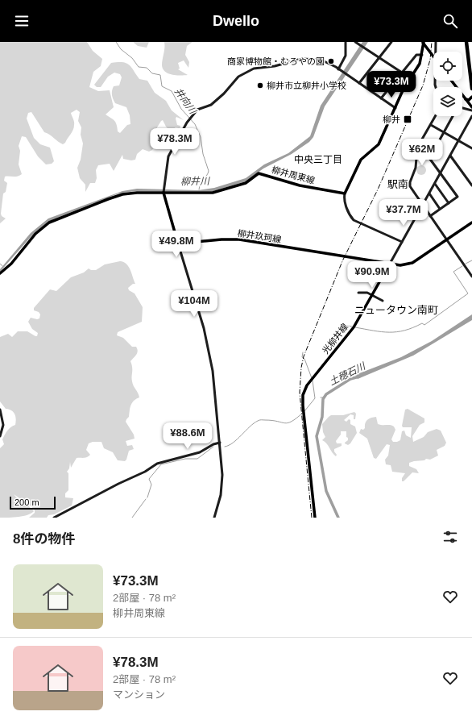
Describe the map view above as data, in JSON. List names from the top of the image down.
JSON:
{
  "streets": {
    "main road": ["柳井周東線", "柳井玖珂線", "光柳井線"]
  },
  "crossings": [
    ["柳井玖珂線", "光柳井線"]
  ],
  "districts": ["中央三丁目", "駅南", "ニュータウン南町"],
  "water": ["井向川", "柳井川", "土穂石川"],
  "places": {
    "other": ["商家博物館・むろやの園", "柳井市立柳井小学校"],
    "transit": ["柳井"]
  },
  "scale_bar": "200 m",
  "page": {
    "header": "Dwello",
    "price": [
      "¥73.3M",
      "¥78.3M",
      "¥62M",
      "¥37.7M",
      "¥49.8M",
      "¥90.9M",
      "¥104M",
      "¥88.6M"
    ],
    "scale": "200 m",
    "heading": "8件の物件",
    "list": [
      {
        "name": "¥73.3M",
        "note": "2部屋 · 78 m² · 柳井周東線"
      },
      {
        "name": "¥78.3M",
        "note": "2部屋 · 78 m² · マンション"
      }
    ]
  }
}
